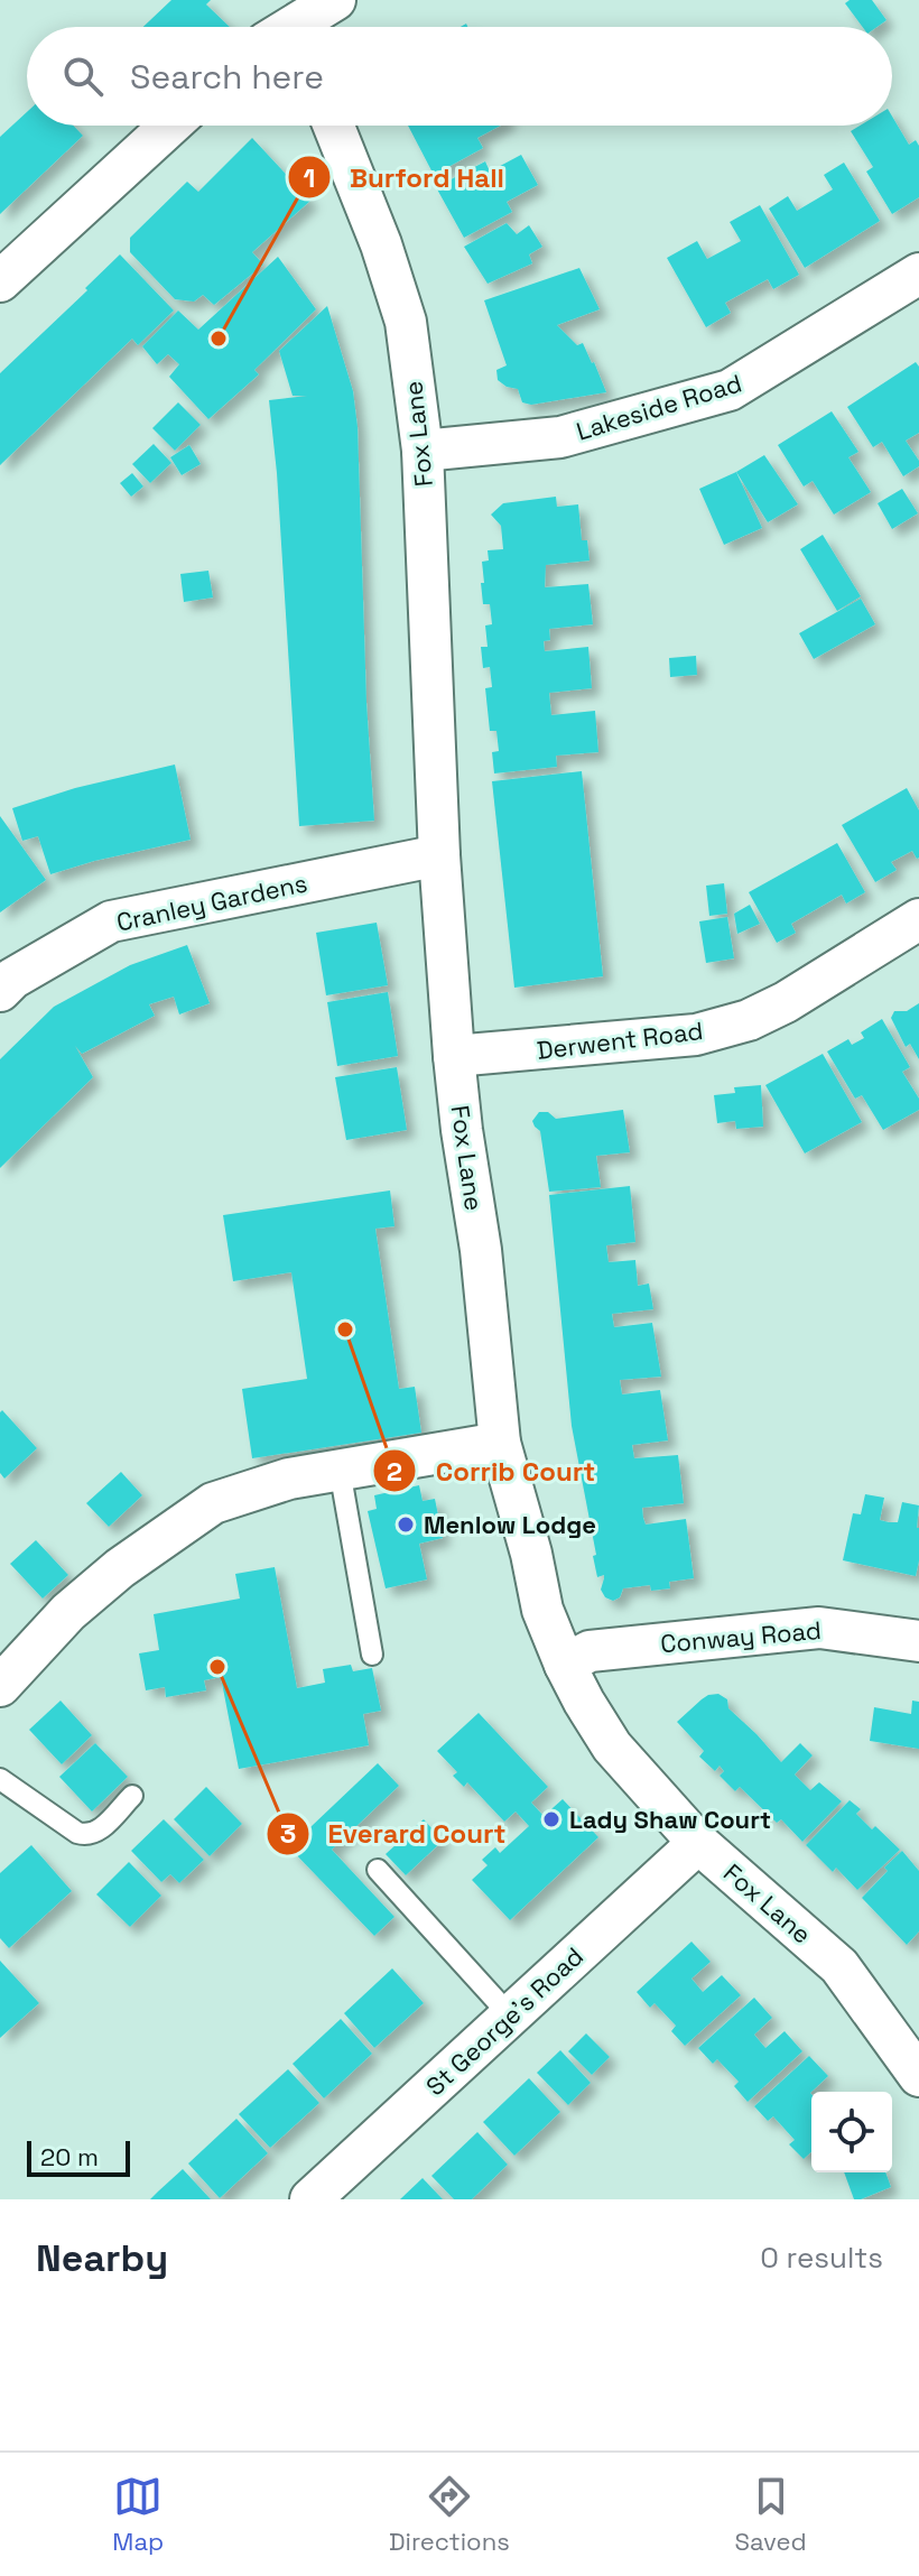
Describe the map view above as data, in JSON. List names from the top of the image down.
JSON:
{
  "streets": {
    "street": [
      "Lakeside Road",
      "Fox Lane",
      "Cranley Gardens",
      "Derwent Road",
      "Conway Road",
      "St George's Road"
    ]
  },
  "crossings": [
    ["Lakeside Road", "Fox Lane"],
    ["Fox Lane", "Cranley Gardens"],
    ["Fox Lane", "Derwent Road"],
    ["Fox Lane", "Conway Road"],
    ["Fox Lane", "St George's Road"]
  ],
  "places": [
    "Burford Hall",
    "Corrib Court",
    "Menlow Lodge",
    "Everard Court",
    "Lady Shaw Court"
  ],
  "scale_bar": "20 m",
  "page": {
    "search": "Search here",
    "scale": "20 m",
    "heading": ["Nearby", "0 results"],
    "nav": ["Map", "Directions", "Saved"]
  }
}
